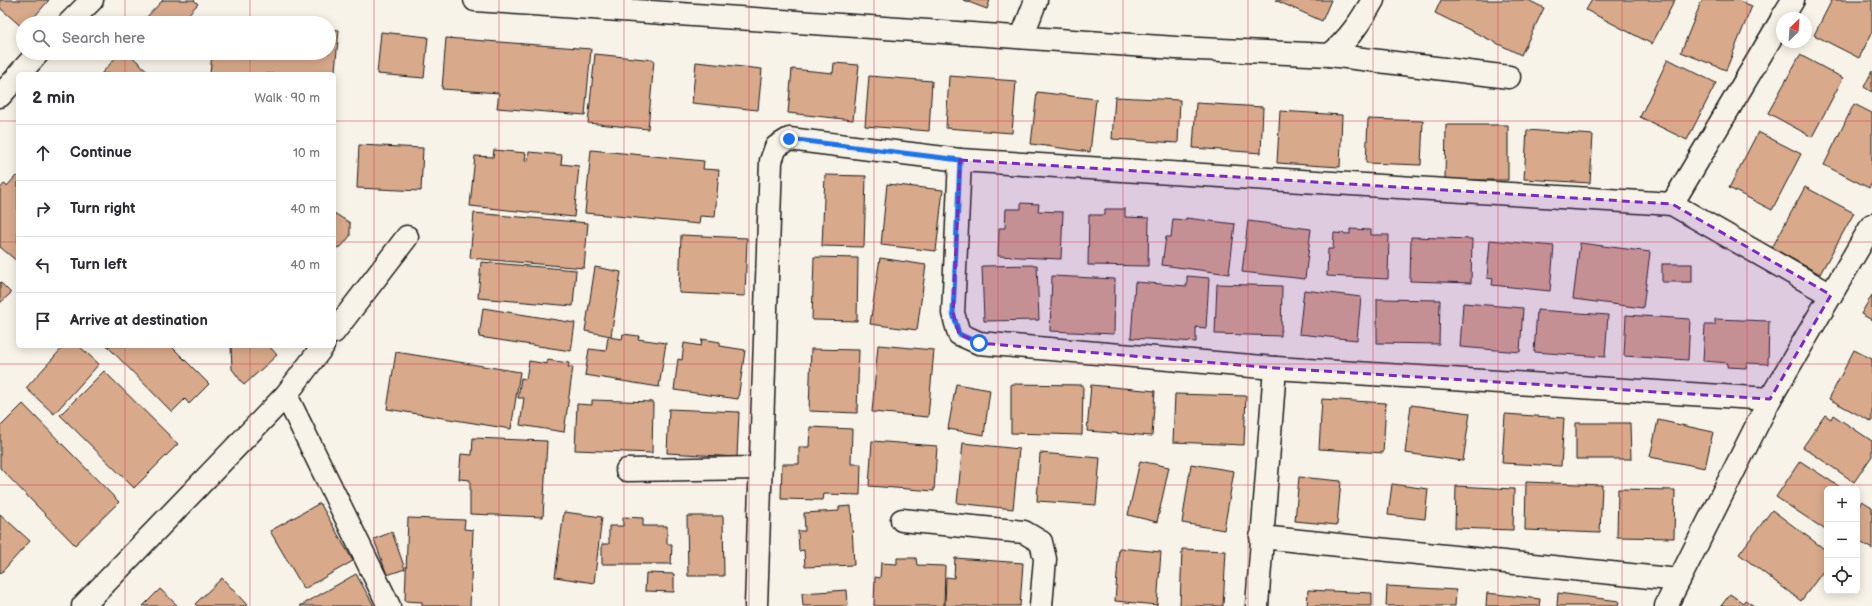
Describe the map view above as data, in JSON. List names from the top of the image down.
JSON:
{
  "north": "top right",
  "page": {
    "search": "Search here",
    "heading": ["2 min", "Walk · 90 m"],
    "list": [
      ["Continue", "10 m"],
      ["Turn right", "40 m"],
      ["Turn left", "40 m"],
      "Arrive at destination"
    ],
    "map_buttons": ["+", "−"]
  }
}
